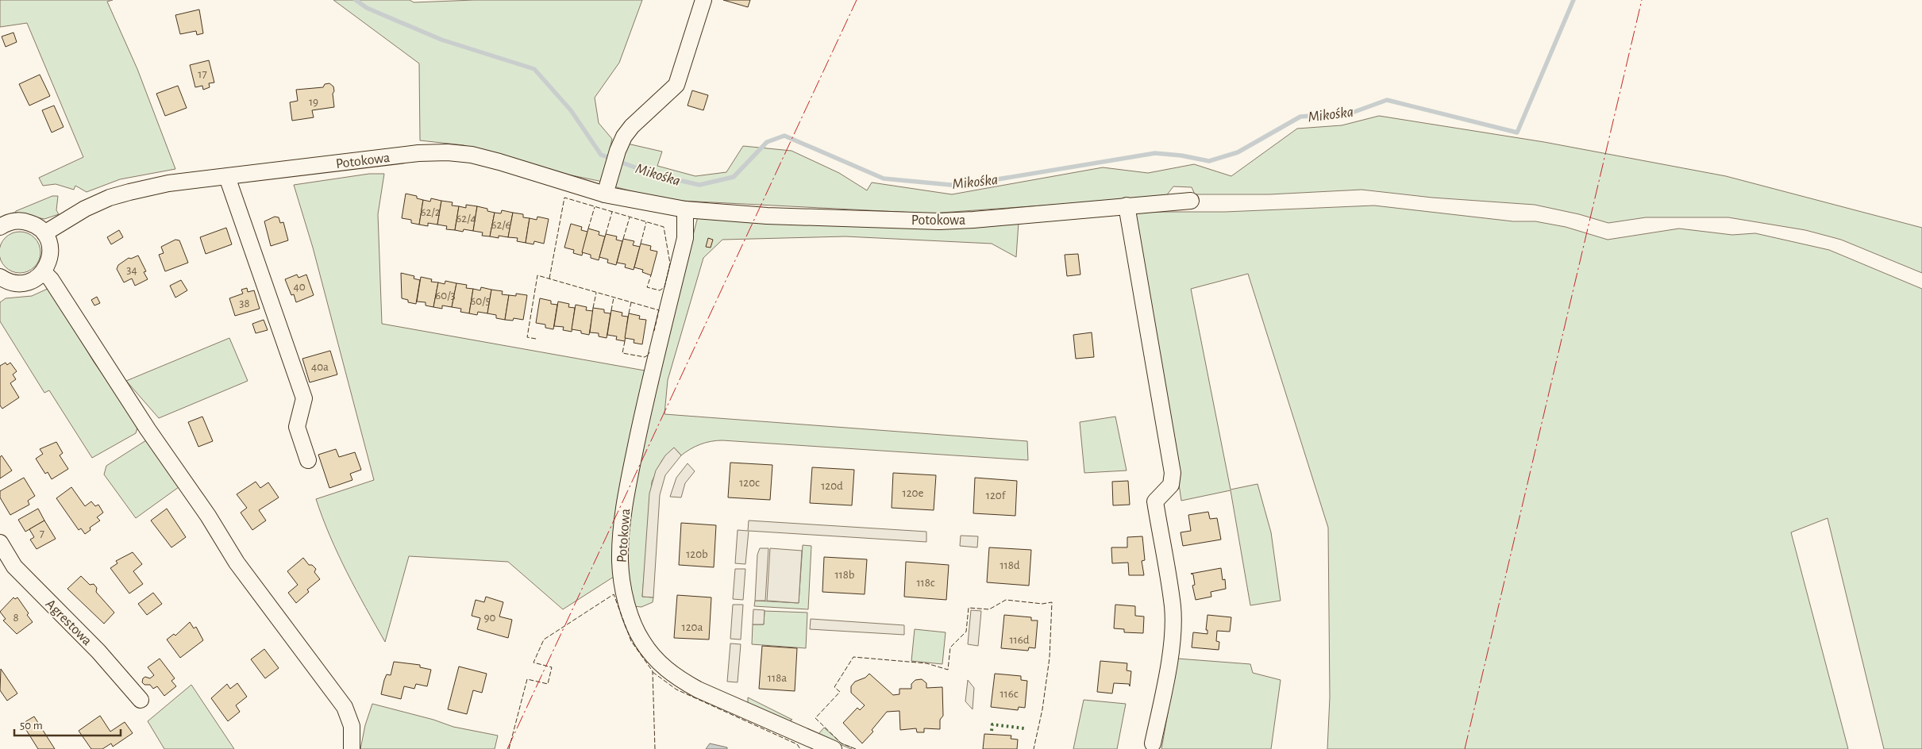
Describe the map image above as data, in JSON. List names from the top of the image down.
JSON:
{
  "streets": {
    "street": ["Potokowa", "Agrestowa"]
  },
  "water": ["Mikośka"],
  "house_numbers": [
    "17",
    "19",
    "62/2",
    "62/4",
    "62/6",
    "34",
    "40",
    "60/3",
    "60/5",
    "38",
    "40a",
    "120c",
    "120d",
    "120e",
    "120f",
    "7",
    "120b",
    "118d",
    "118b",
    "118c",
    "8",
    "90",
    "120a",
    "116d",
    "118a",
    "116c"
  ],
  "scale_bar": "50 m"
}
